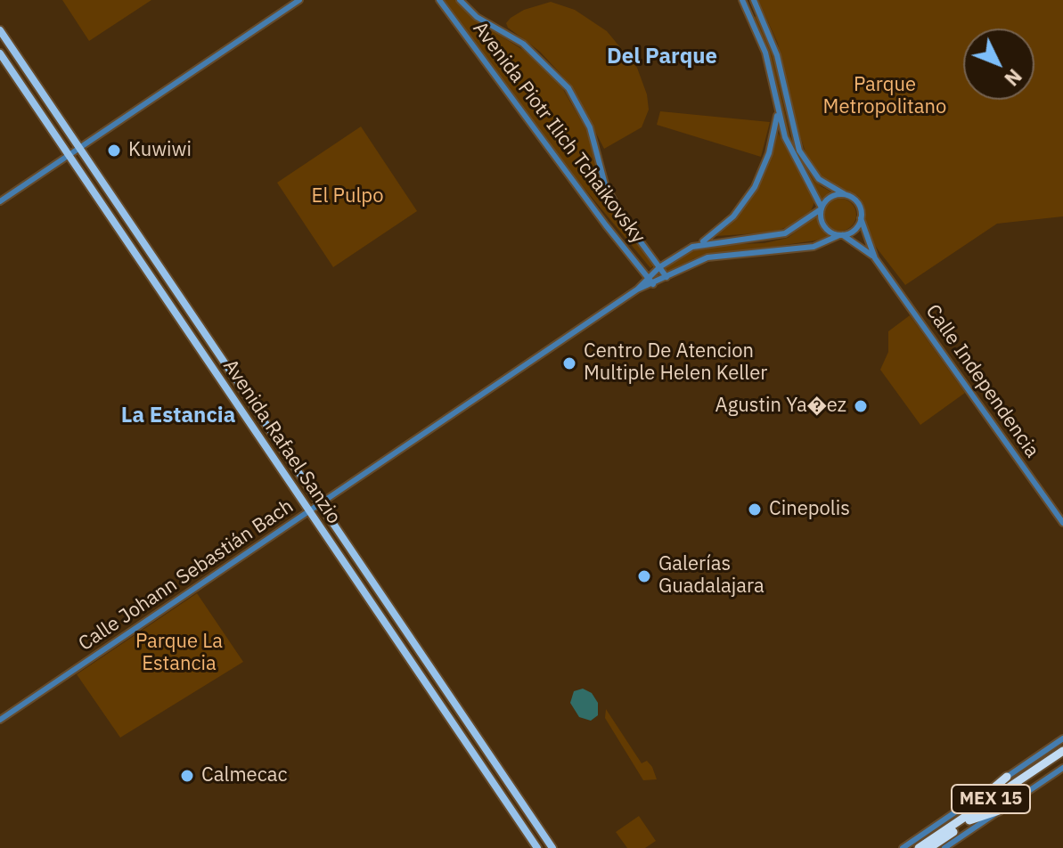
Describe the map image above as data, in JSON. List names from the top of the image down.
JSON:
{
  "streets": {
    "highway": ["MEX 15"],
    "main road": ["Avenida Rafael Sanzio"],
    "street": ["Avenida Piotr Ilich Tchaikovsky", "Calle Independencia", "Calle Johann Sebastián Bach"]
  },
  "crossings": [
    ["Avenida Piotr Ilich Tchaikovsky", "Calle Johann Sebastián Bach"],
    ["Calle Independencia", "Calle Johann Sebastián Bach"],
    ["Avenida Rafael Sanzio", "Calle Johann Sebastián Bach"]
  ],
  "districts": ["Del Parque", "La Estancia"],
  "parks": ["Parque Metropolitano", "El Pulpo", "Parque La Estancia"],
  "places": [
    "Kuwiwi",
    "Centro De Atencion Multiple Helen Keller",
    "Agustin Ya�ez",
    "Cinepolis",
    "Galerías Guadalajara",
    "Calmecac"
  ],
  "north": "bottom right"
}
